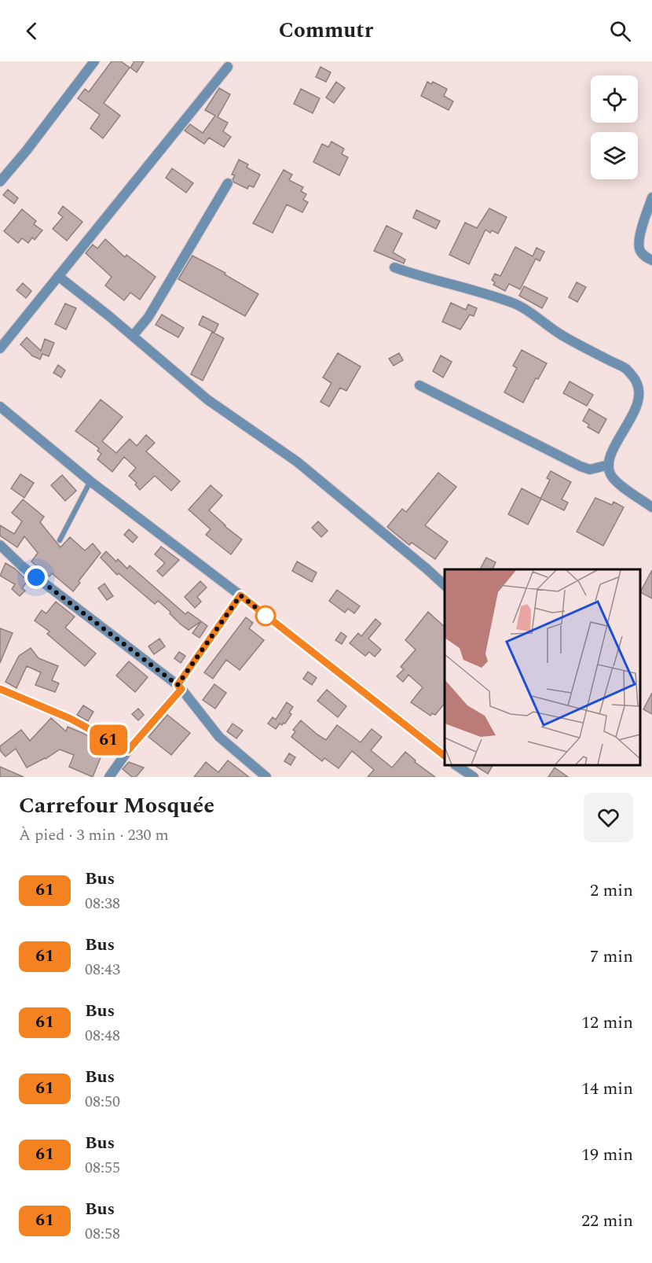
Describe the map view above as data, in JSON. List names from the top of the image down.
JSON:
{
  "lines": ["bus line 61"],
  "page": {
    "header": "Commutr",
    "on_map": "61",
    "heading": ["Carrefour Mosquée", "À pied · 3 min · 230 m"],
    "list": [
      {
        "mark": "61",
        "name": "Bus",
        "note": "08:38",
        "value": "2 min"
      },
      {
        "mark": "61",
        "name": "Bus",
        "note": "08:43",
        "value": "7 min"
      },
      {
        "mark": "61",
        "name": "Bus",
        "note": "08:48",
        "value": "12 min"
      },
      {
        "mark": "61",
        "name": "Bus",
        "note": "08:50",
        "value": "14 min"
      },
      {
        "mark": "61",
        "name": "Bus",
        "note": "08:55",
        "value": "19 min"
      },
      {
        "mark": "61",
        "name": "Bus",
        "note": "08:58",
        "value": "22 min"
      }
    ]
  }
}
